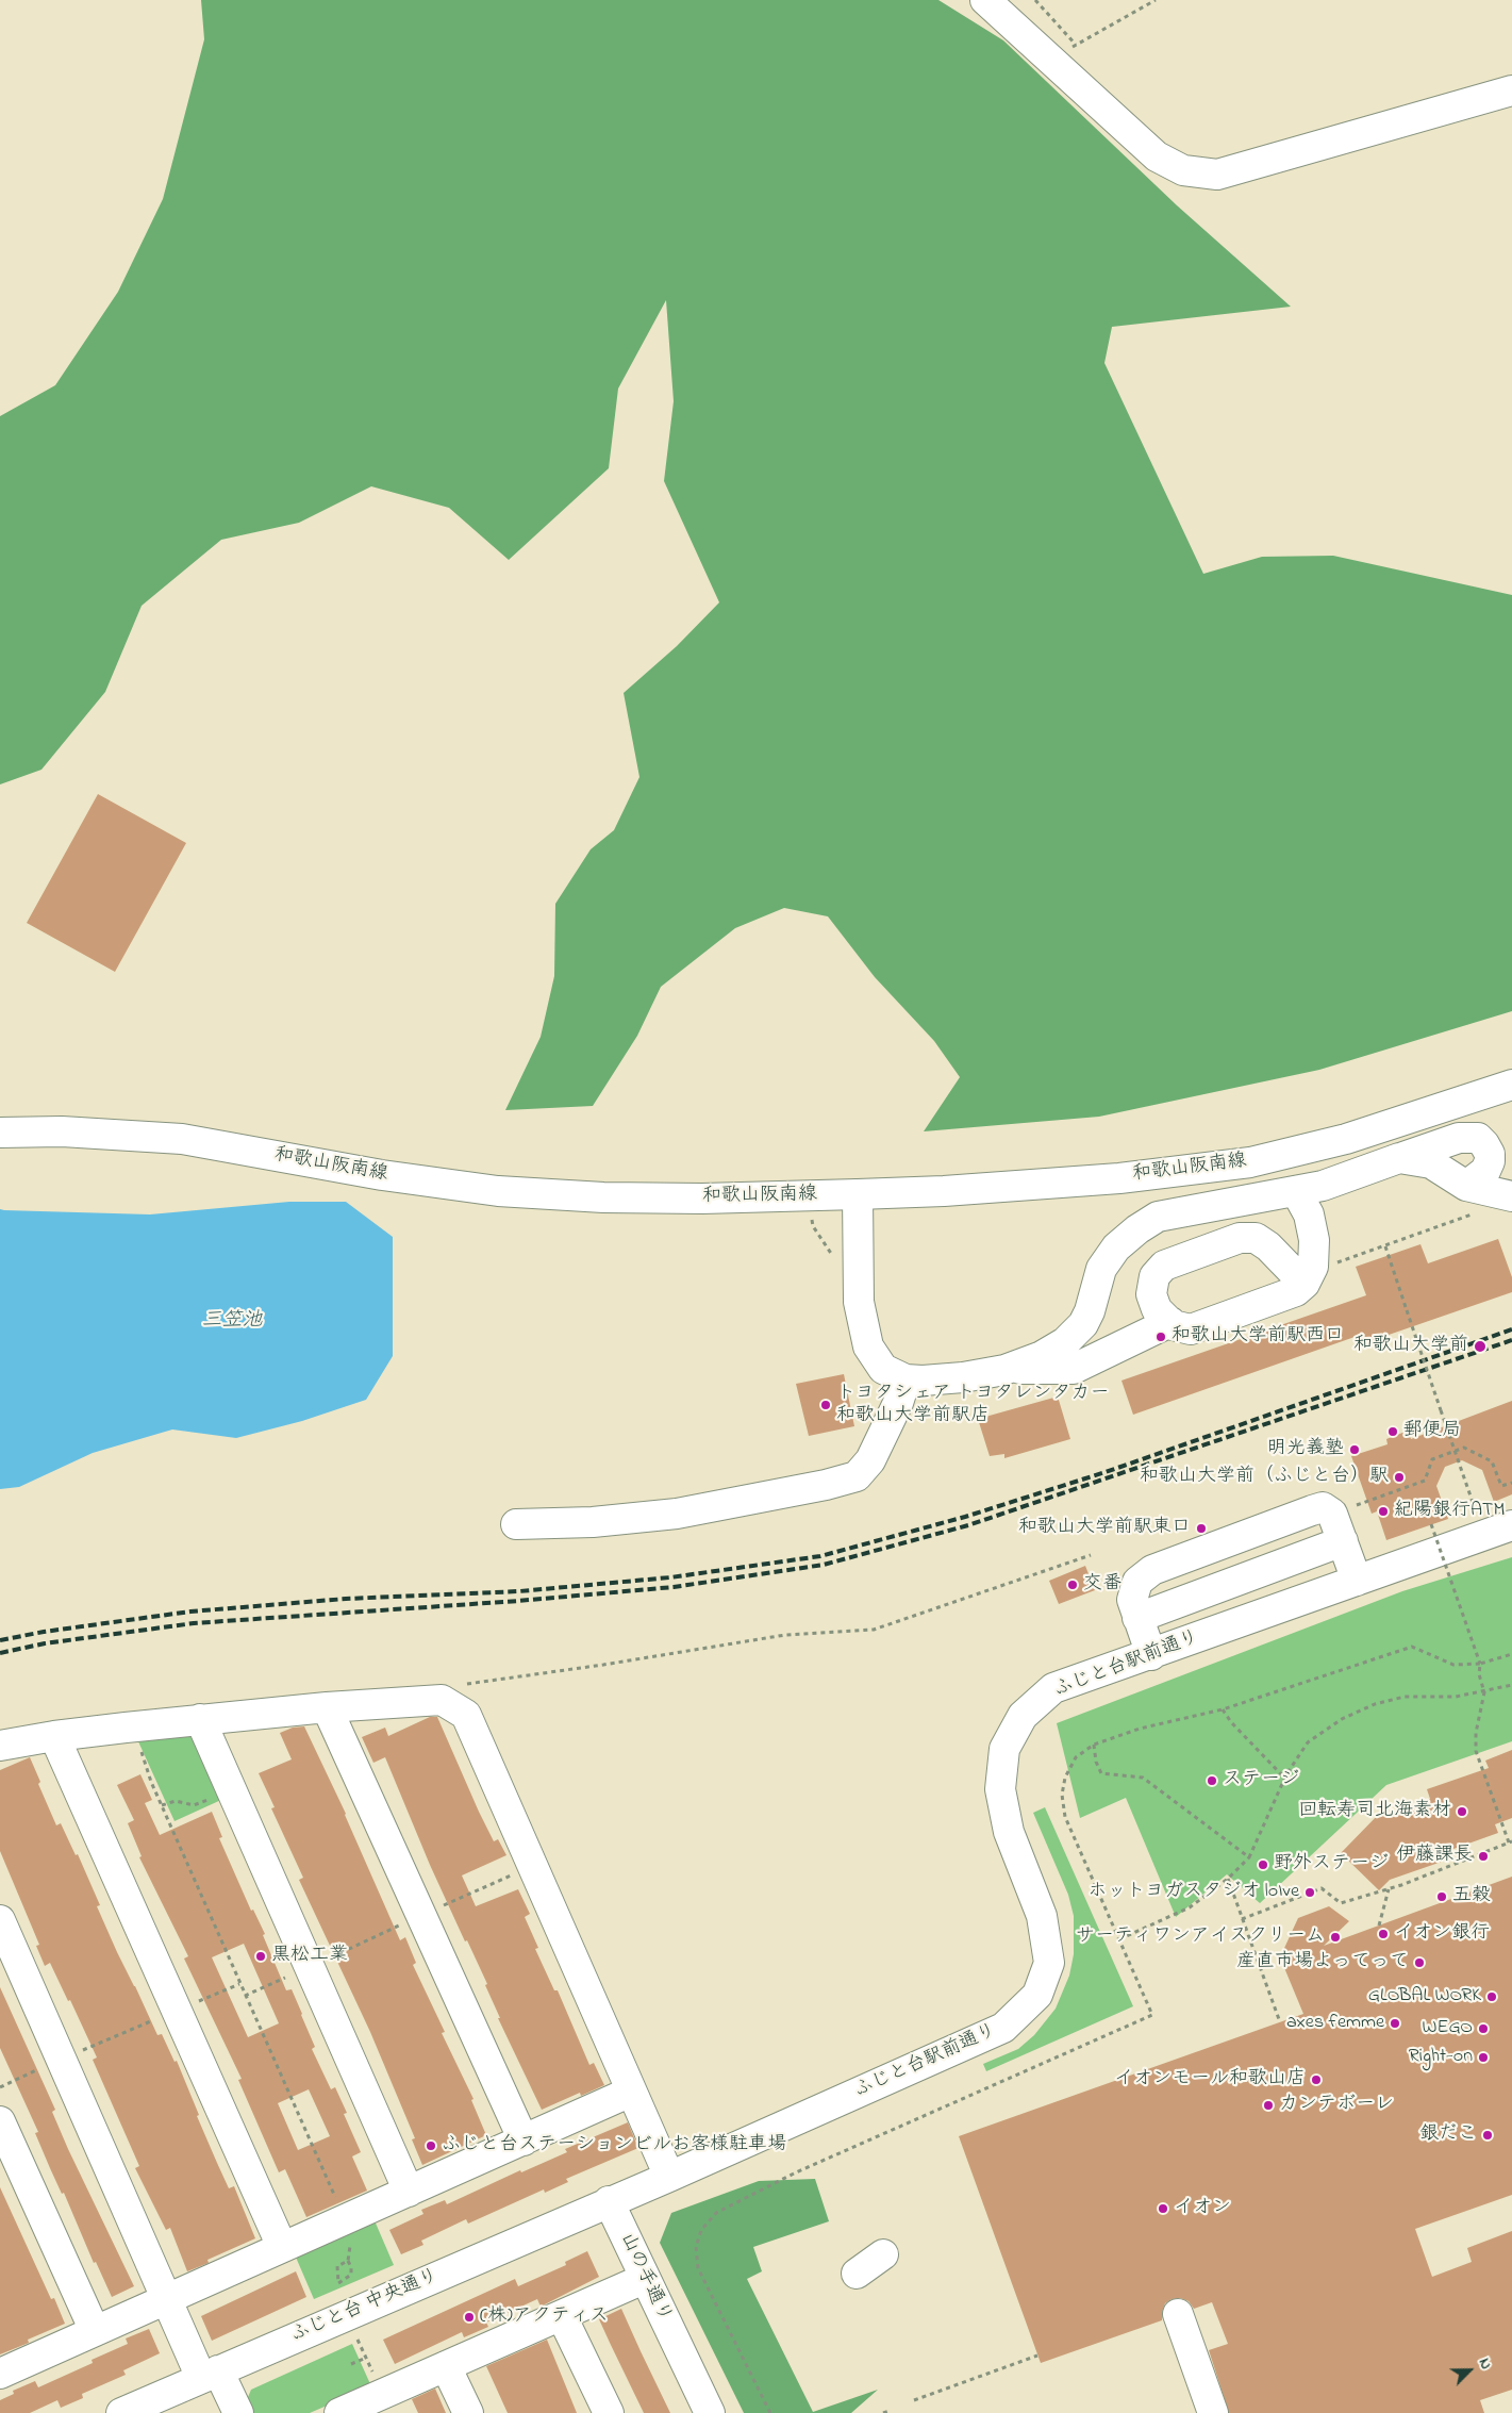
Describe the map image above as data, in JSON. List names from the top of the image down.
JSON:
{
  "streets": {
    "street": [
      "和歌山阪南線",
      "ふじと台駅前通り",
      "山の手通り",
      "ふじと台 中央通り"
    ]
  },
  "crossings": [
    ["山の手通り", "ふじと台 中央通り"]
  ],
  "water": ["三笠池"],
  "places": [
    "和歌山大学前駅西口",
    "和歌山大学前",
    "トヨタシェア トヨタレンタカー 和歌山大学前駅店",
    "郵便局",
    "明光義塾",
    "和歌山大学前（ふじと台）駅",
    "紀陽銀行ATM",
    "和歌山大学前駅東口",
    "交番",
    "ステージ",
    "回転寿司北海素材",
    "伊藤課長",
    "野外ステージ",
    "ホットヨガスタジオ loIve",
    "五穀",
    "イオン銀行",
    "サーティワンアイスクリーム",
    "黒松工業",
    "産直市場よってって",
    "GLOBAL WORK",
    "axes femme",
    "WEGO",
    "Right-on",
    "イオンモール和歌山店",
    "カンテボーレ",
    "銀だこ",
    "ふじと台ステーションビルお客様駐車場",
    "イオン",
    "(株)アクティス"
  ],
  "north": "top right"
}
